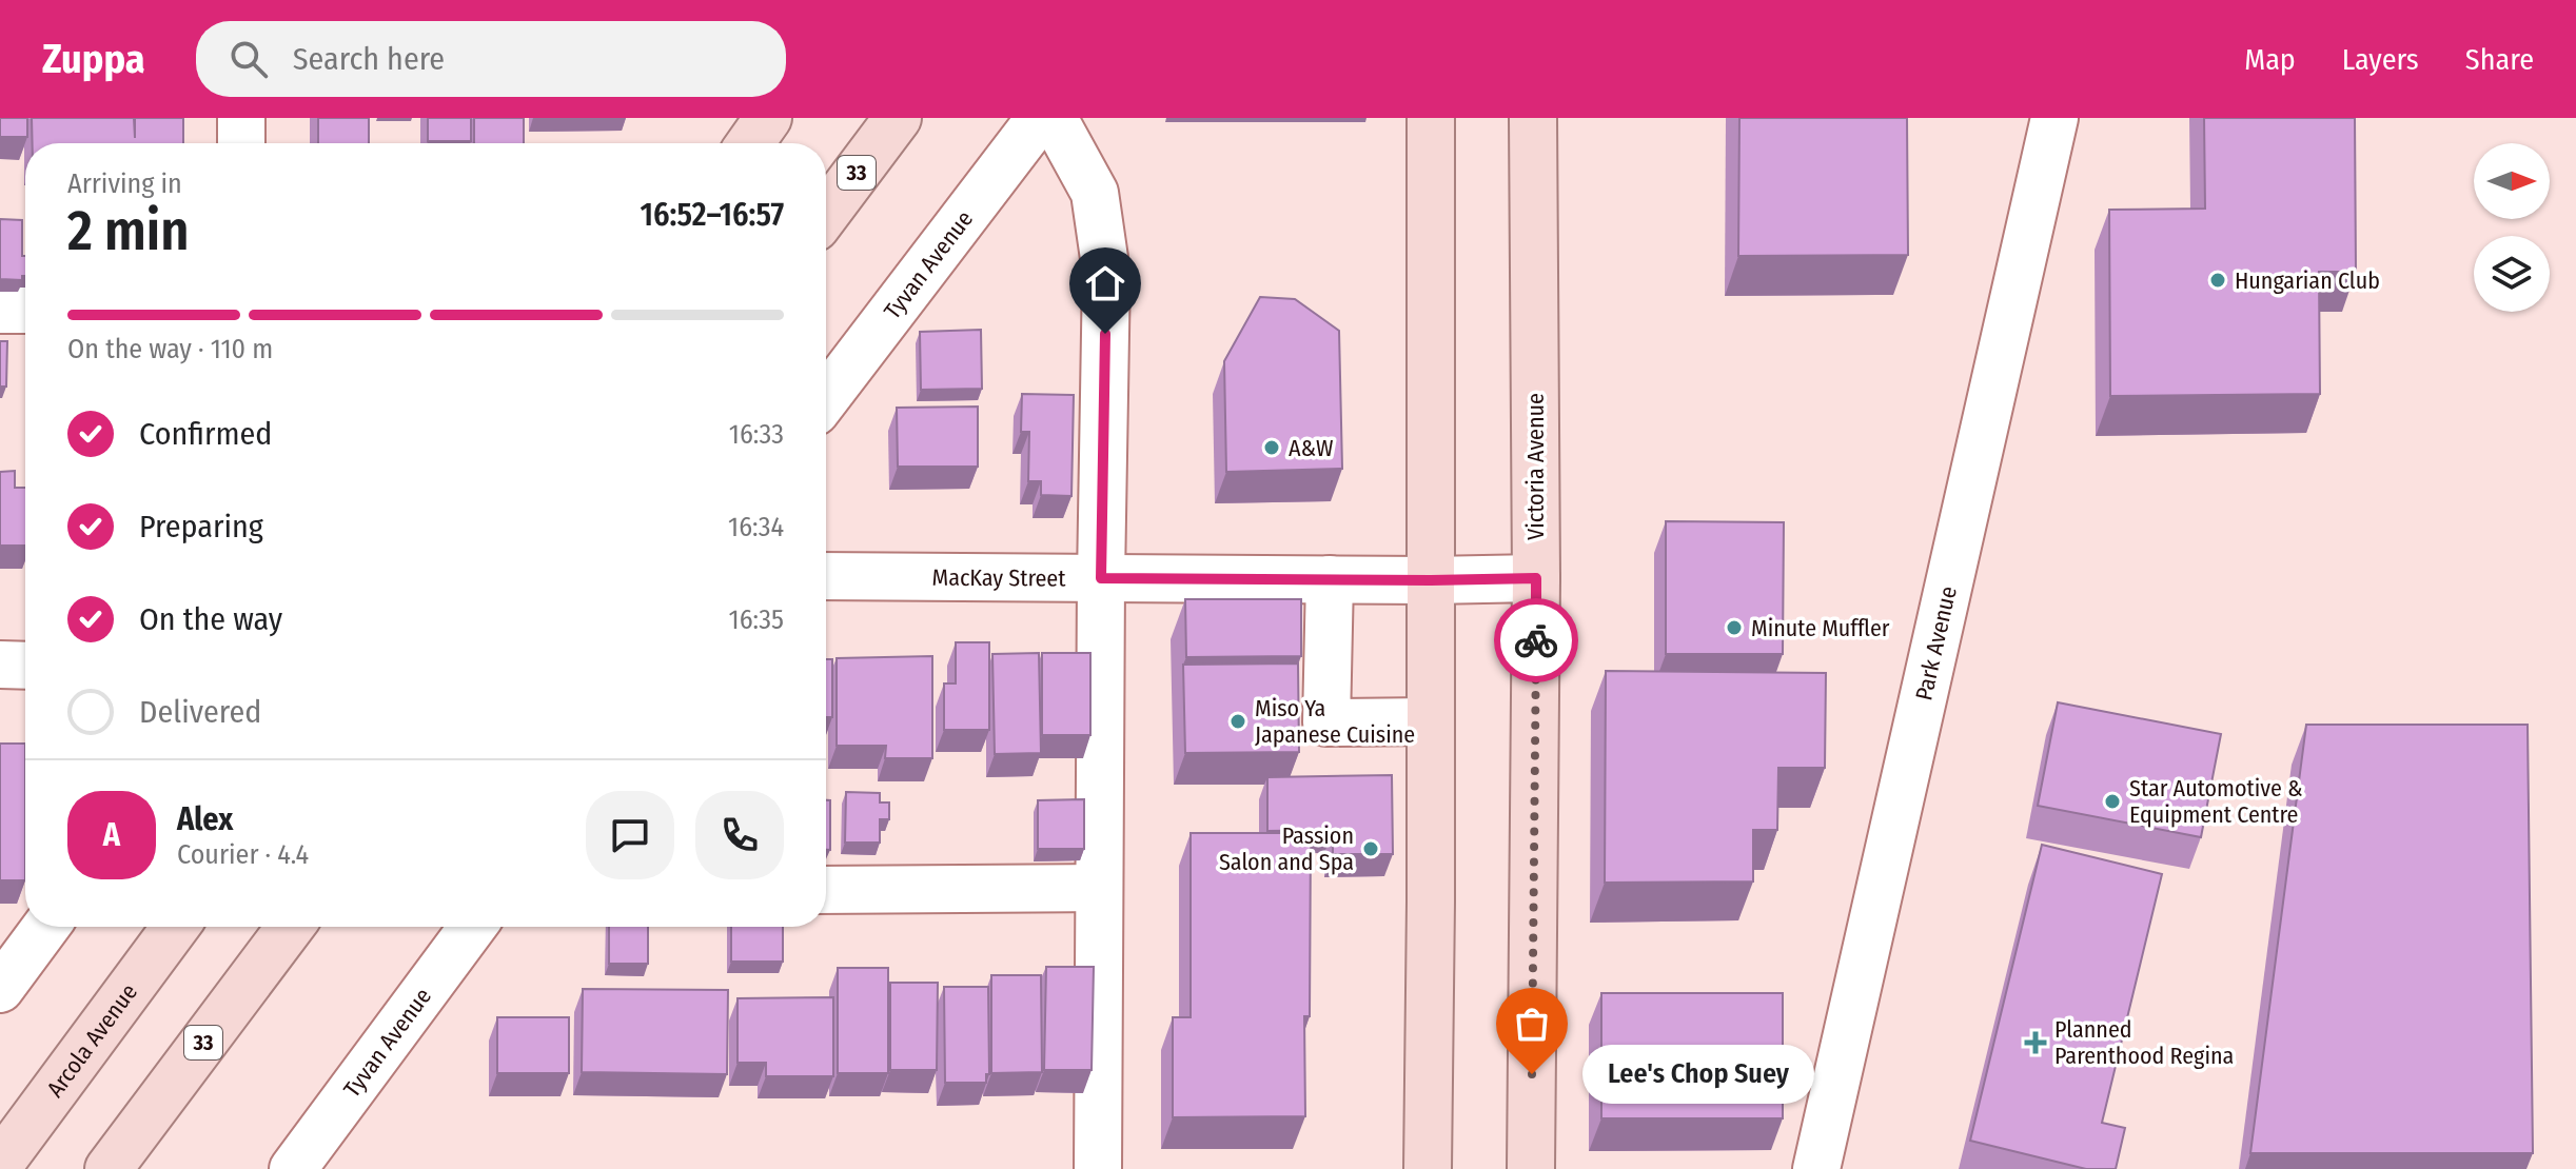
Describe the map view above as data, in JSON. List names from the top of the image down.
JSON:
{
  "streets": {
    "main road": ["33", "Victoria Avenue", "Arcola Avenue"],
    "street": ["Tyvan Avenue", "MacKay Street", "Park Avenue"]
  },
  "crossings": [
    ["Victoria Avenue", "MacKay Street"]
  ],
  "places": {
    "other": [
      "Hungarian Club",
      "A&W",
      "Minute Muffler",
      "Miso Ya Japanese Cuisine",
      "Star Automotive & Equipment Centre",
      "Passion Salon and Spa",
      "Lee's Chop Suey"
    ],
    "health": ["Planned Parenthood Regina"]
  },
  "north": "right",
  "page": {
    "header": "Zuppa",
    "search": "Search here",
    "nav": ["Map", "Layers", "Share"],
    "heading": ["2 min", "Arriving in", "16:52–16:57"],
    "panel": ["Alex", "Courier · 4.4"],
    "bar": "On the way · 110 m",
    "list": [
      ["Confirmed", "16:33"],
      ["Preparing", "16:34"],
      ["On the way", "16:35"],
      "Delivered"
    ],
    "round": "A",
    "bubble": "Lee's Chop Suey"
  }
}
